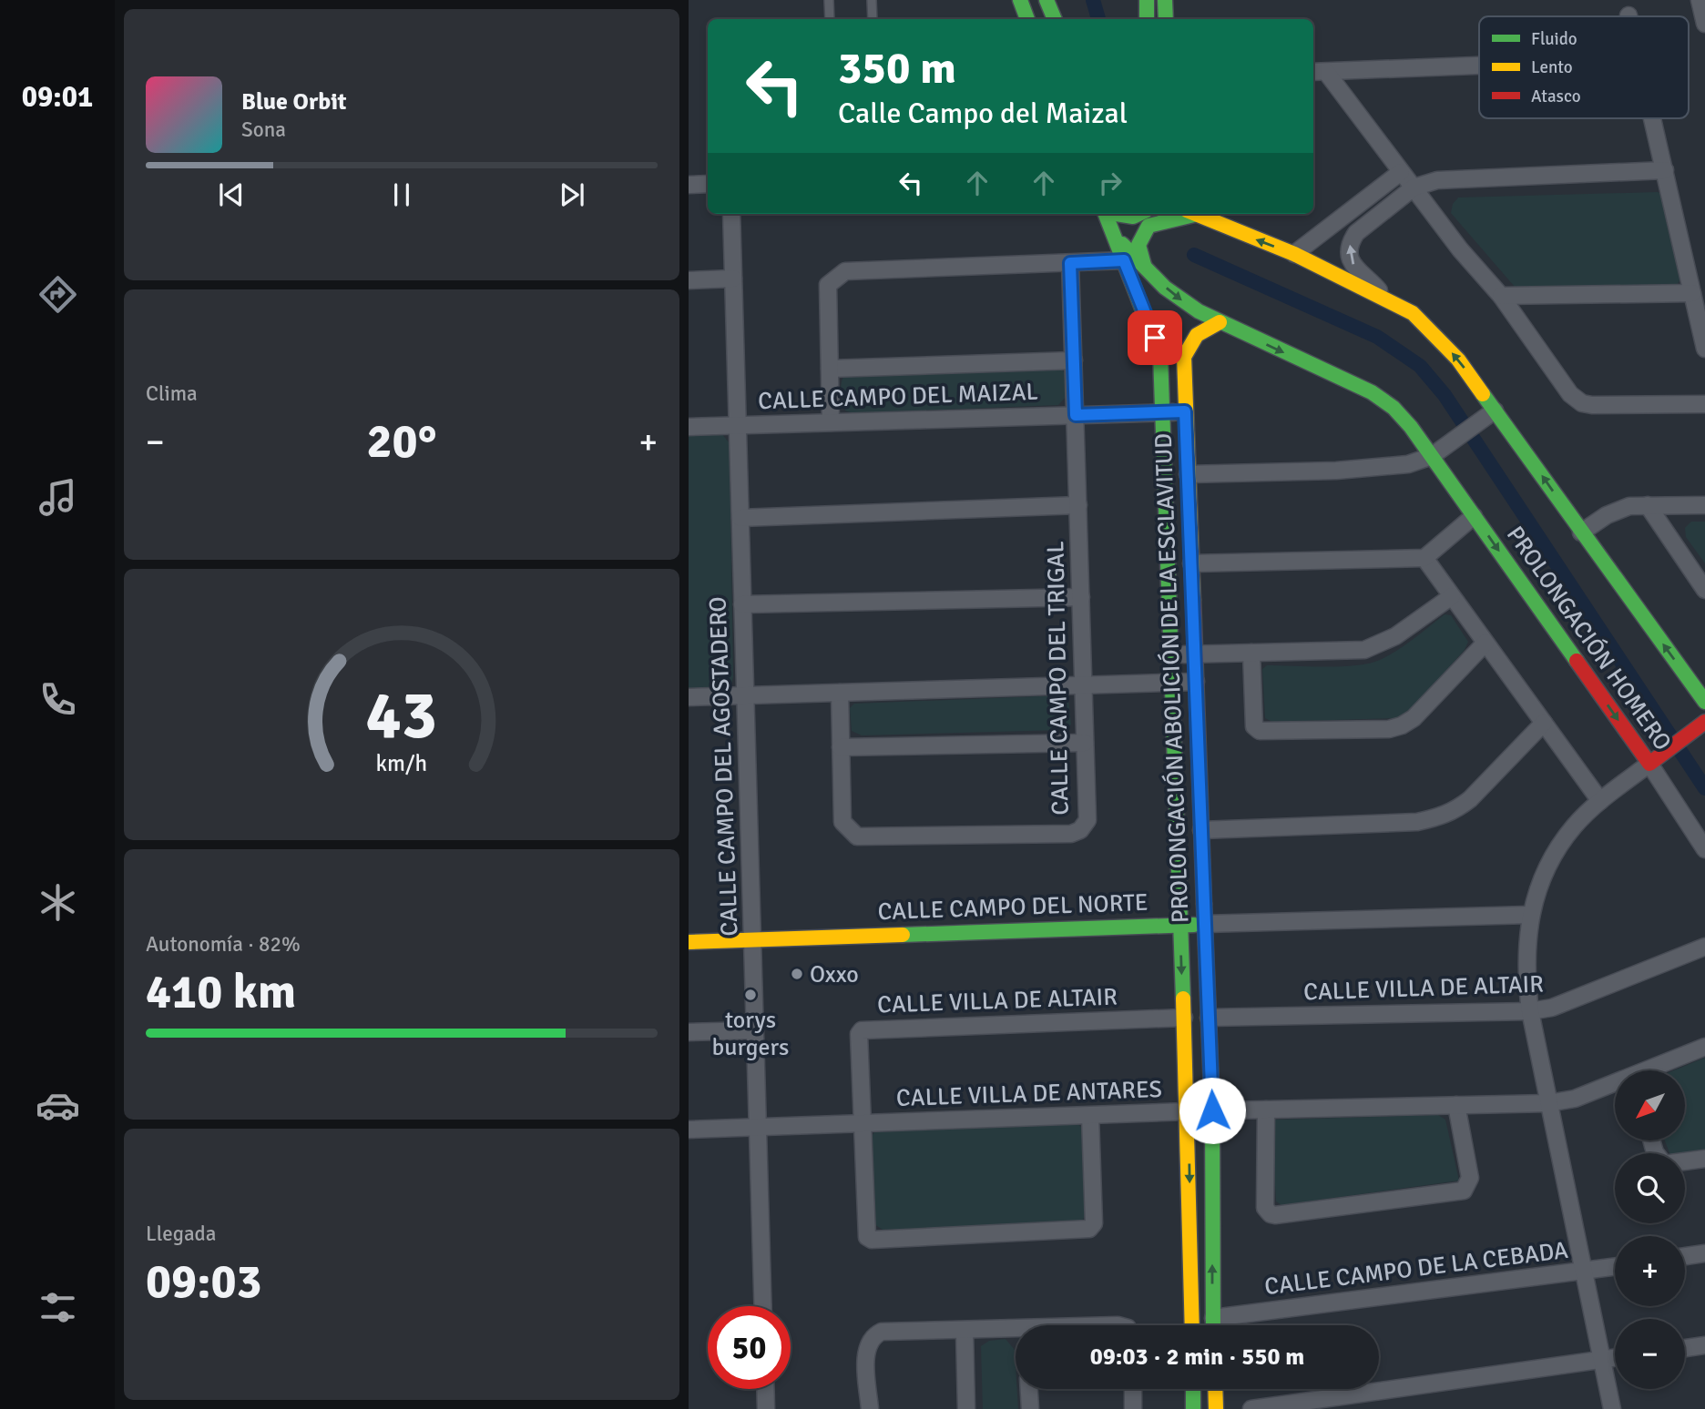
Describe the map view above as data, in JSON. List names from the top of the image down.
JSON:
{
  "streets": {
    "main road": ["PROLONGACIÓN HOMERO", "PROLONGACIÓN ABOLICIÓN DE LA ESCLAVITUD", "CALLE CAMPO DEL NORTE"],
    "street": [
      "CALLE CAMPO DEL MAIZAL",
      "CALLE CAMPO DEL TRIGAL",
      "CALLE CAMPO DEL AGOSTADERO",
      "CALLE VILLA DE ALTAIR",
      "CALLE VILLA DE ANTARES",
      "CALLE CAMPO DE LA CEBADA"
    ]
  },
  "crossings": [
    ["CALLE CAMPO DEL MAIZAL", "CALLE CAMPO DEL TRIGAL"],
    ["CALLE CAMPO DEL MAIZAL", "PROLONGACIÓN ABOLICIÓN DE LA ESCLAVITUD"],
    ["CALLE CAMPO DEL MAIZAL", "CALLE CAMPO DEL AGOSTADERO"],
    ["PROLONGACIÓN ABOLICIÓN DE LA ESCLAVITUD", "CALLE CAMPO DEL NORTE"],
    ["PROLONGACIÓN ABOLICIÓN DE LA ESCLAVITUD", "CALLE VILLA DE ALTAIR"],
    ["PROLONGACIÓN ABOLICIÓN DE LA ESCLAVITUD", "CALLE VILLA DE ANTARES"],
    ["PROLONGACIÓN ABOLICIÓN DE LA ESCLAVITUD", "CALLE CAMPO DE LA CEBADA"],
    ["CALLE CAMPO DEL AGOSTADERO", "CALLE CAMPO DEL NORTE"],
    ["CALLE CAMPO DEL AGOSTADERO", "CALLE VILLA DE ANTARES"],
    ["CALLE VILLA DE ALTAIR", "CALLE VILLA DE ANTARES"]
  ],
  "places": ["Oxxo", "torys burgers"],
  "legend": ["Fluido", "Lento", "Atasco"],
  "north": "bottom left",
  "page": {
    "tabs": "09:01",
    "turn": ["350 m", "Calle Campo del Maizal"],
    "song": ["Blue Orbit", "Sona"],
    "tile": [
      "Clima",
      ["Autonomía · 82%", "410 km"],
      ["Llegada", "09:03"]
    ],
    "heat": ["−", "20°", "+"],
    "map_buttons": ["+", "−"],
    "limit": "50",
    "trip": "09:03 · 2 min · 550 m",
    "gauge": ["43", "km/h"]
  }
}
